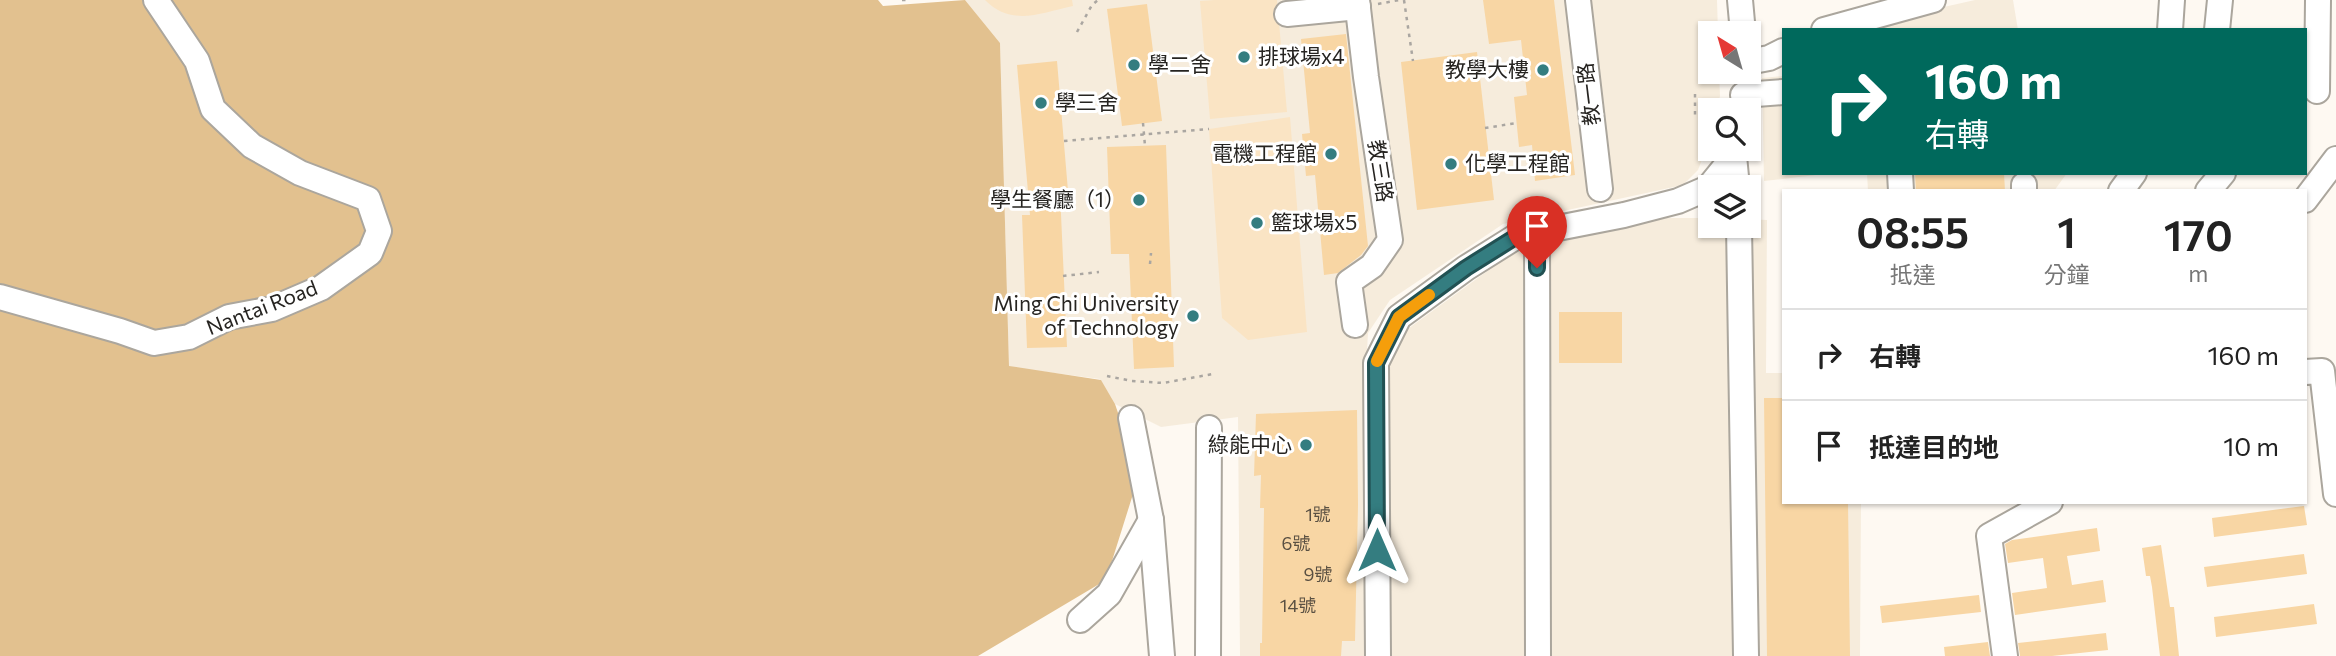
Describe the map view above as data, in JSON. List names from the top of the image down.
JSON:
{
  "streets": {
    "street": ["教一路", "教三路", "Nantai Road"]
  },
  "places": [
    "排球場x4",
    "學二舍",
    "教學大樓",
    "學三舍",
    "電機工程館",
    "化學工程館",
    "學生餐廳（1）",
    "籃球場x5",
    "Ming Chi University of Technology",
    "綠能中心"
  ],
  "house_numbers": [
    "1號",
    "6號",
    "9號",
    "14號"
  ],
  "north": "top left",
  "page": {
    "turn": ["160 m", "右轉"],
    "eta": [
      "08:55",
      "抵達",
      "1",
      "分鐘",
      "170",
      "m"
    ],
    "list": [
      {
        "name": "右轉",
        "value": "160 m"
      },
      {
        "name": "抵達目的地",
        "value": "10 m"
      }
    ]
  }
}
